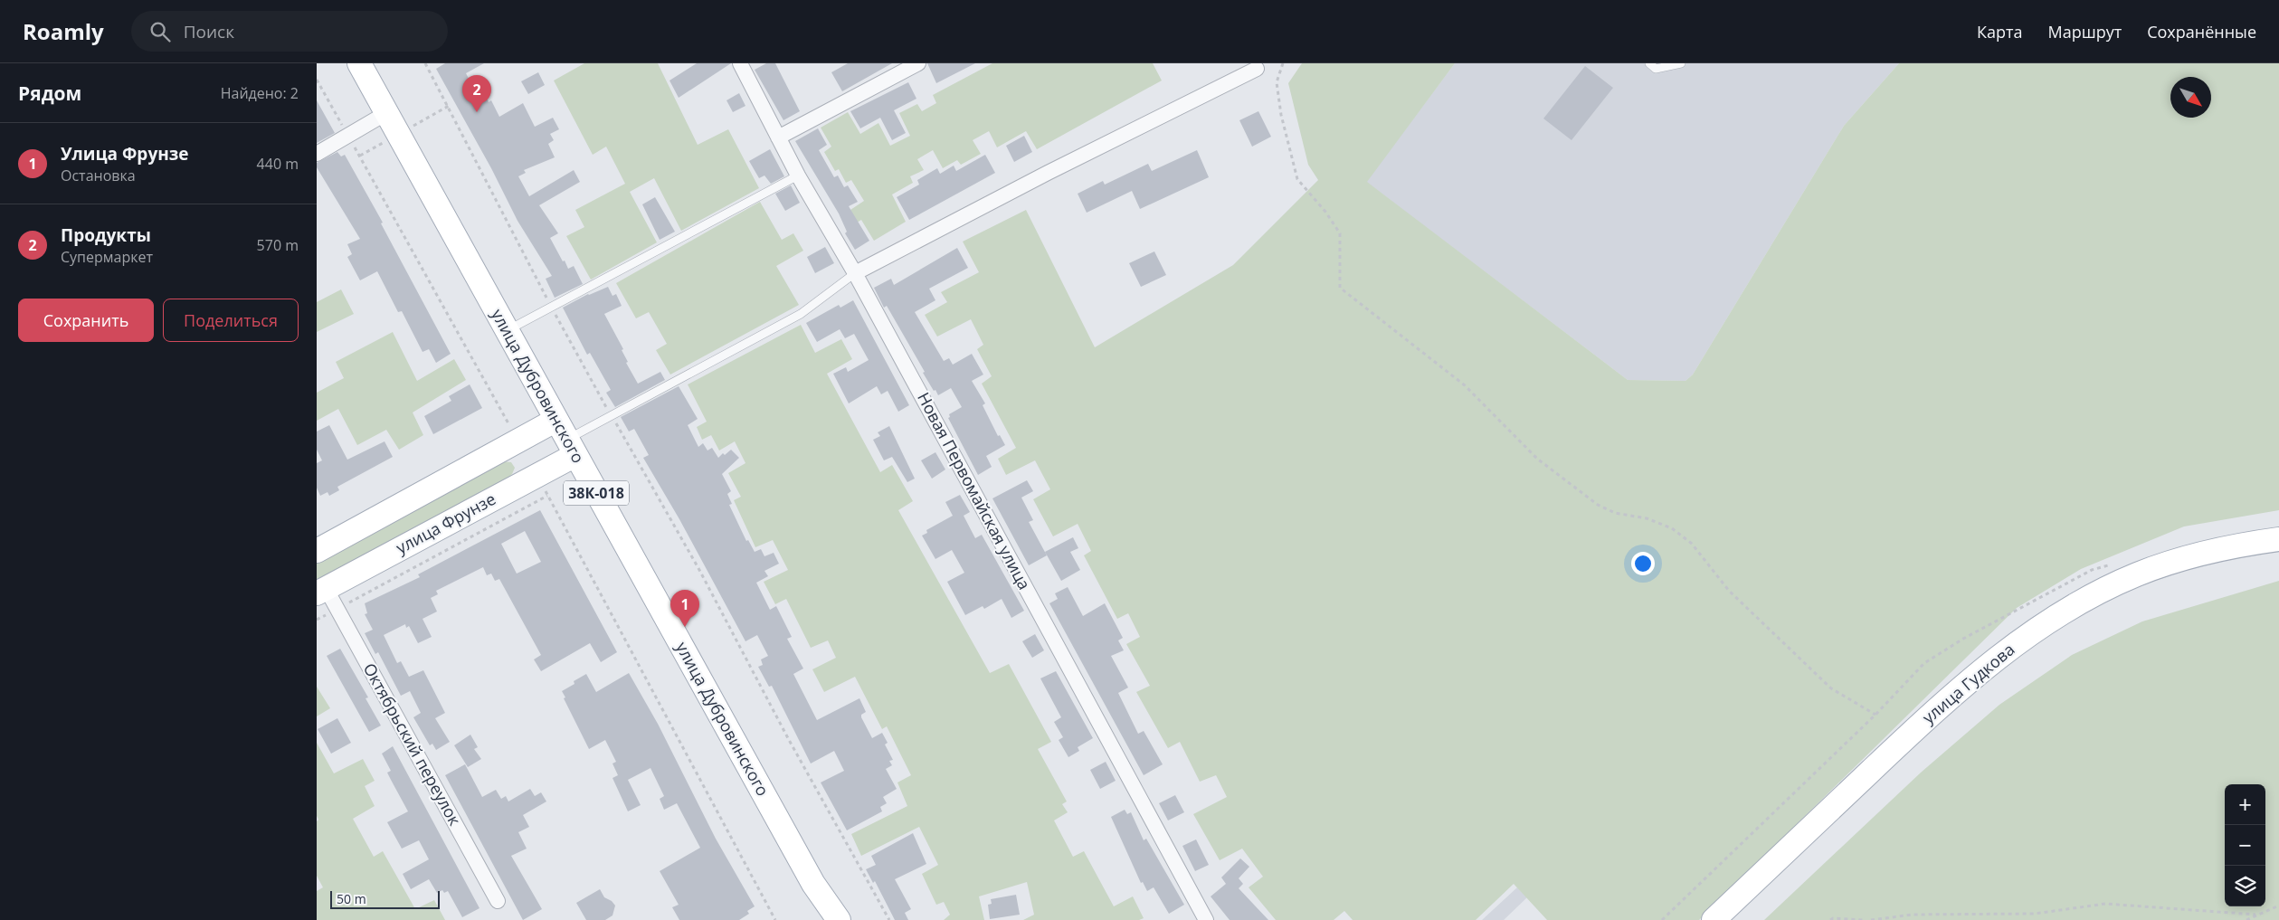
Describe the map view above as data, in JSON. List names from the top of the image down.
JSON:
{
  "streets": {
    "main road": [
      "улица Дубровинского",
      "38К-018",
      "улица Фрунзе",
      "улица Гудкова"
    ],
    "street": ["Новая Первомайская улица", "Октябрьский переулок"]
  },
  "crossings": [
    ["улица Дубровинского", "улица Фрунзе"],
    ["улица Фрунзе", "Октябрьский переулок"]
  ],
  "scale_bar": "50 m",
  "north": "bottom right",
  "page": {
    "header": "Roamly",
    "search": "Поиск",
    "nav": ["Карта", "Маршрут", "Сохранённые"],
    "heading": ["Рядом", "Найдено: 2"],
    "pins": ["2", "1"],
    "list": [
      {
        "mark": "1",
        "name": "Улица Фрунзе",
        "note": "Остановка",
        "value": "440 m"
      },
      {
        "mark": "2",
        "name": "Продукты",
        "note": "Супермаркет",
        "value": "570 m"
      }
    ],
    "buttons": ["Сохранить", "Поделиться"],
    "map_buttons": ["+", "−"],
    "scale": "50 m"
  }
}
